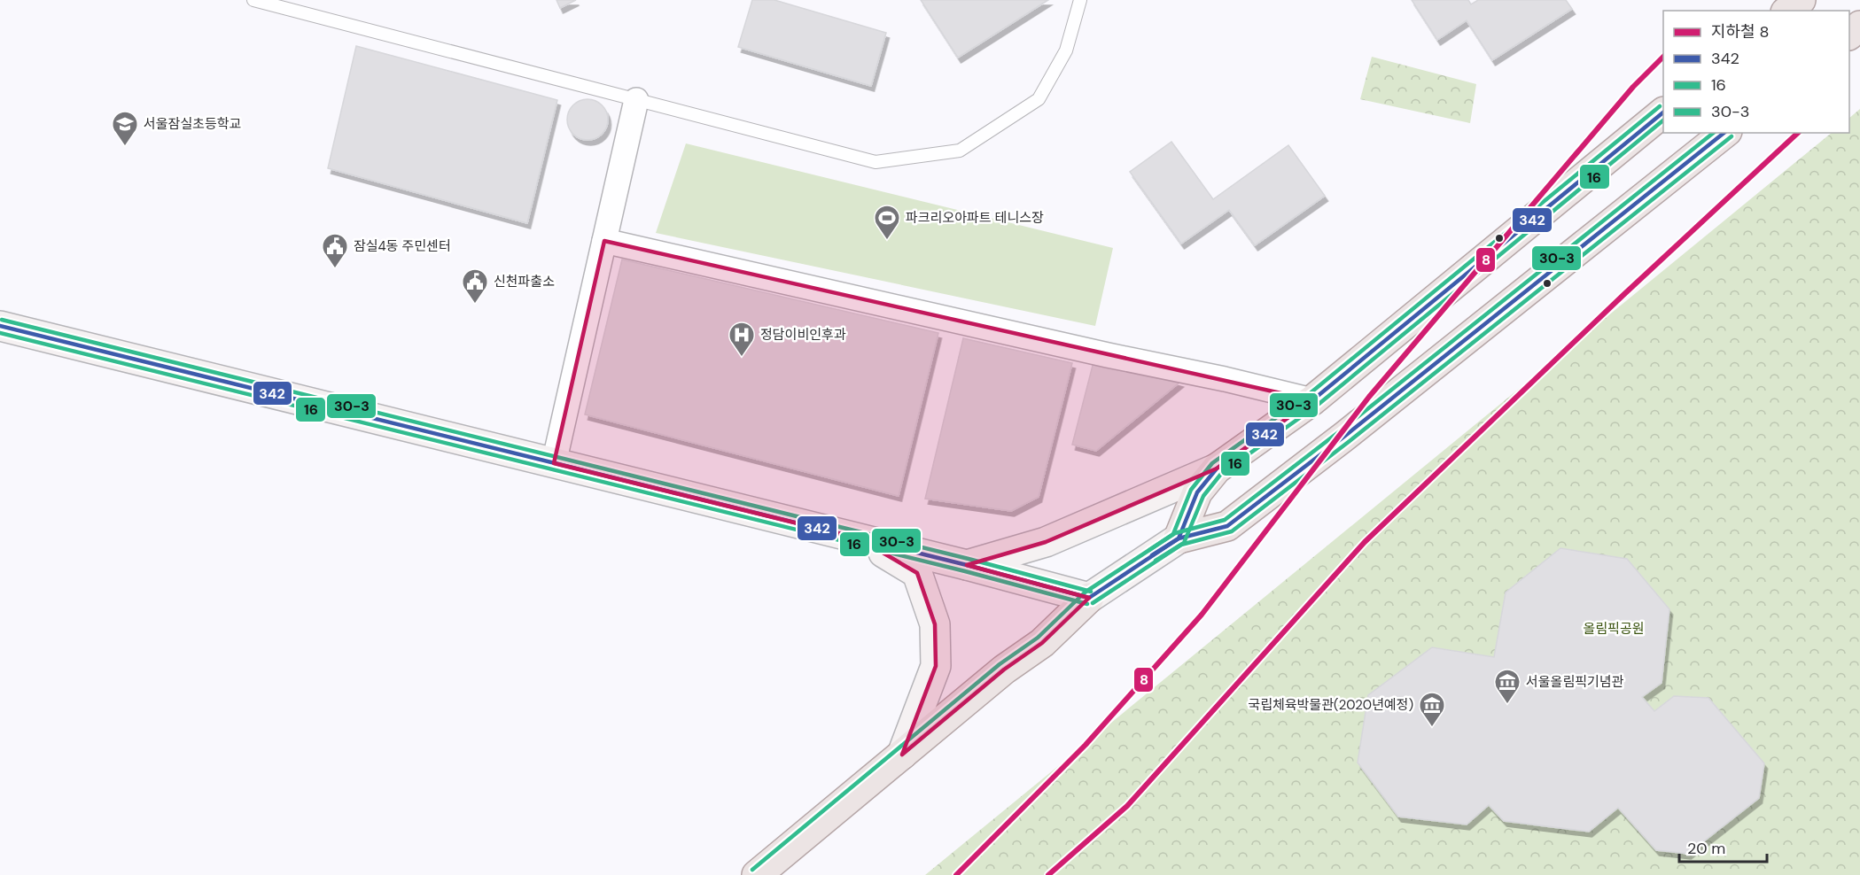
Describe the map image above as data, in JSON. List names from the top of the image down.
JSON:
{
  "parks": ["올림픽공원"],
  "places": {
    "school or university": ["서울잠실초등학교"],
    "sports": ["파크리오아파트 테니스장"],
    "public building": ["잠실4동 주민센터", "신천파출소"],
    "hospital": ["정담이비인후과"],
    "museum": ["서울올림픽기념관", "국립체육박물관(2020년예정)"]
  },
  "lines": [
    "metro line 8",
    "transit line 30-3",
    "transit line 342",
    "transit line 16"
  ],
  "legend": [
    "지하철 8",
    "342",
    "16",
    "30-3"
  ],
  "scale_bar": "20 m"
}
